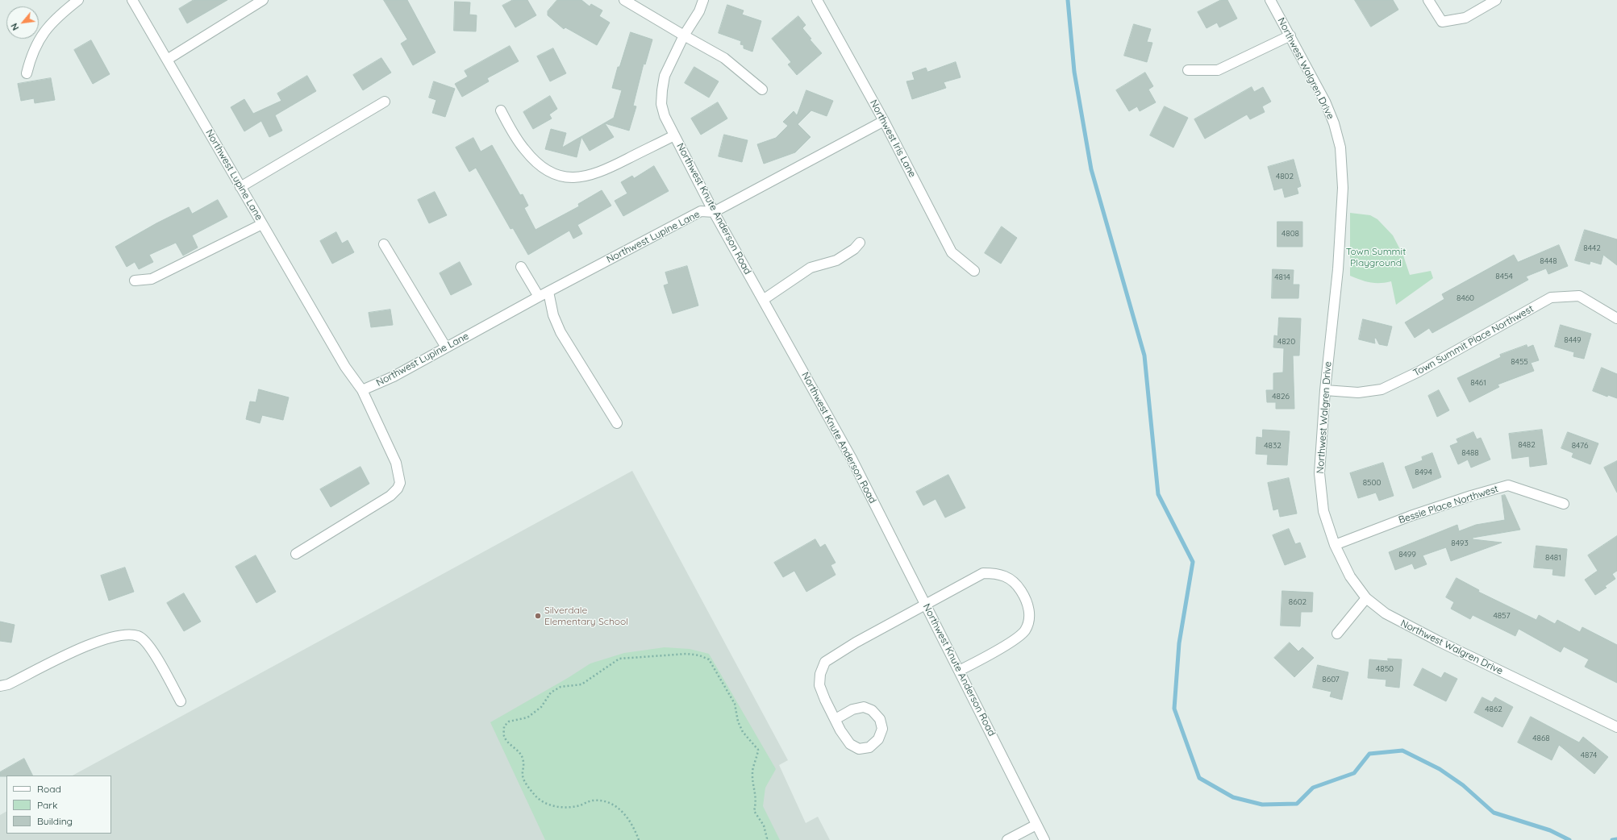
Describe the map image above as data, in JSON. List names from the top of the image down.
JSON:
{
  "streets": {
    "street": [
      "Northwest Walgren Drive",
      "Northwest Iris Lane",
      "Northwest Lupine Lane",
      "Northwest Knute Anderson Road",
      "Town Summit Place Northwest",
      "Bessie Place Northwest"
    ]
  },
  "crossings": [
    ["Northwest Walgren Drive", "Town Summit Place Northwest"],
    ["Northwest Walgren Drive", "Bessie Place Northwest"],
    ["Northwest Iris Lane", "Northwest Lupine Lane"],
    ["Northwest Lupine Lane", "Northwest Knute Anderson Road"]
  ],
  "parks": ["Town Summit Playground"],
  "places": ["Silverdale Elementary School"],
  "house_numbers": [
    "4802",
    "4808",
    "8442",
    "8448",
    "8454",
    "4814",
    "8460",
    "8449",
    "4820",
    "8455",
    "8461",
    "4826",
    "8482",
    "4832",
    "8476",
    "8488",
    "8494",
    "8500",
    "8493",
    "8499",
    "8481",
    "8602",
    "4857",
    "4850",
    "8607",
    "4862",
    "4868",
    "4874"
  ],
  "legend": ["Road", "Park", "Building"],
  "north": "bottom left"
}
